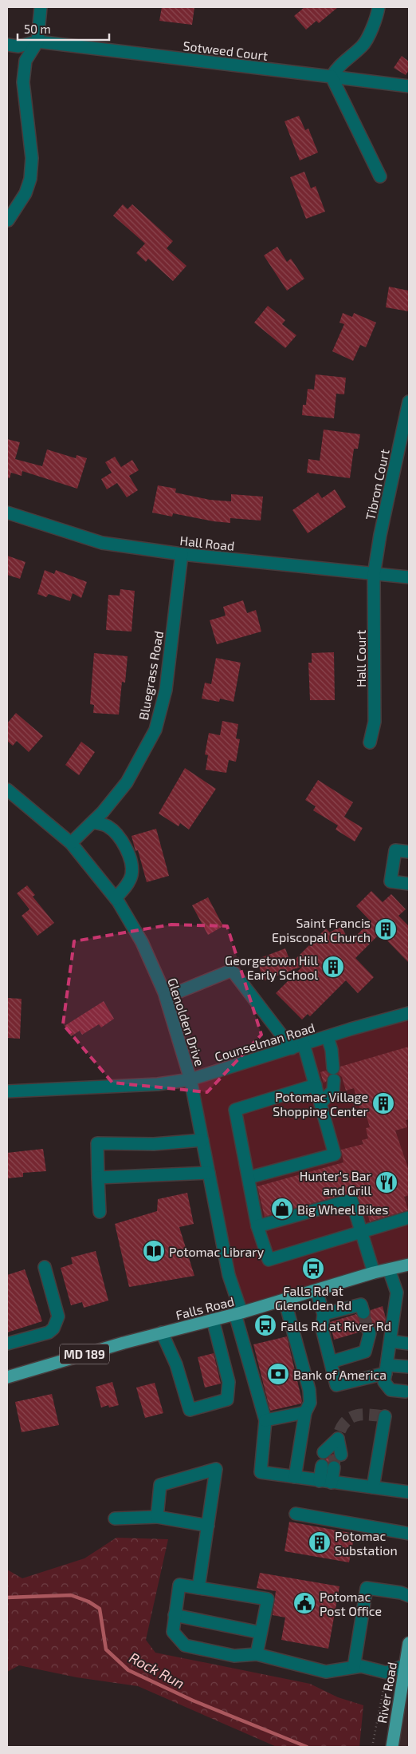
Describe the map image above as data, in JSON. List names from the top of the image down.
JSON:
{
  "streets": {
    "main road": ["Falls Road", "MD 189", "River Road"],
    "street": [
      "Sotweed Court",
      "Tibron Court",
      "Hall Road",
      "Hall Court",
      "Bluegrass Road",
      "Glenolden Drive",
      "Counselman Road"
    ]
  },
  "crossings": [
    ["Tibron Court", "Hall Road"],
    ["Tibron Court", "Hall Court"],
    ["Hall Road", "Hall Court"],
    ["Hall Road", "Bluegrass Road"],
    ["Bluegrass Road", "Glenolden Drive"],
    ["Glenolden Drive", "Counselman Road"],
    ["Glenolden Drive", "Falls Road"]
  ],
  "water": ["Rock Run"],
  "places": {
    "building": [
      "Saint Francis Episcopal Church",
      "Georgetown Hill Early School",
      "Potomac Village Shopping Center",
      "Potomac Substation"
    ],
    "restaurant": ["Hunter's Bar and Grill"],
    "shop": ["Big Wheel Bikes"],
    "library": ["Potomac Library"],
    "bus stop": ["Falls Rd at Glenolden Rd", "Falls Rd at River Rd"],
    "bank": ["Bank of America"],
    "public building": ["Potomac Post Office"]
  },
  "scale_bar": "50 m"
}
